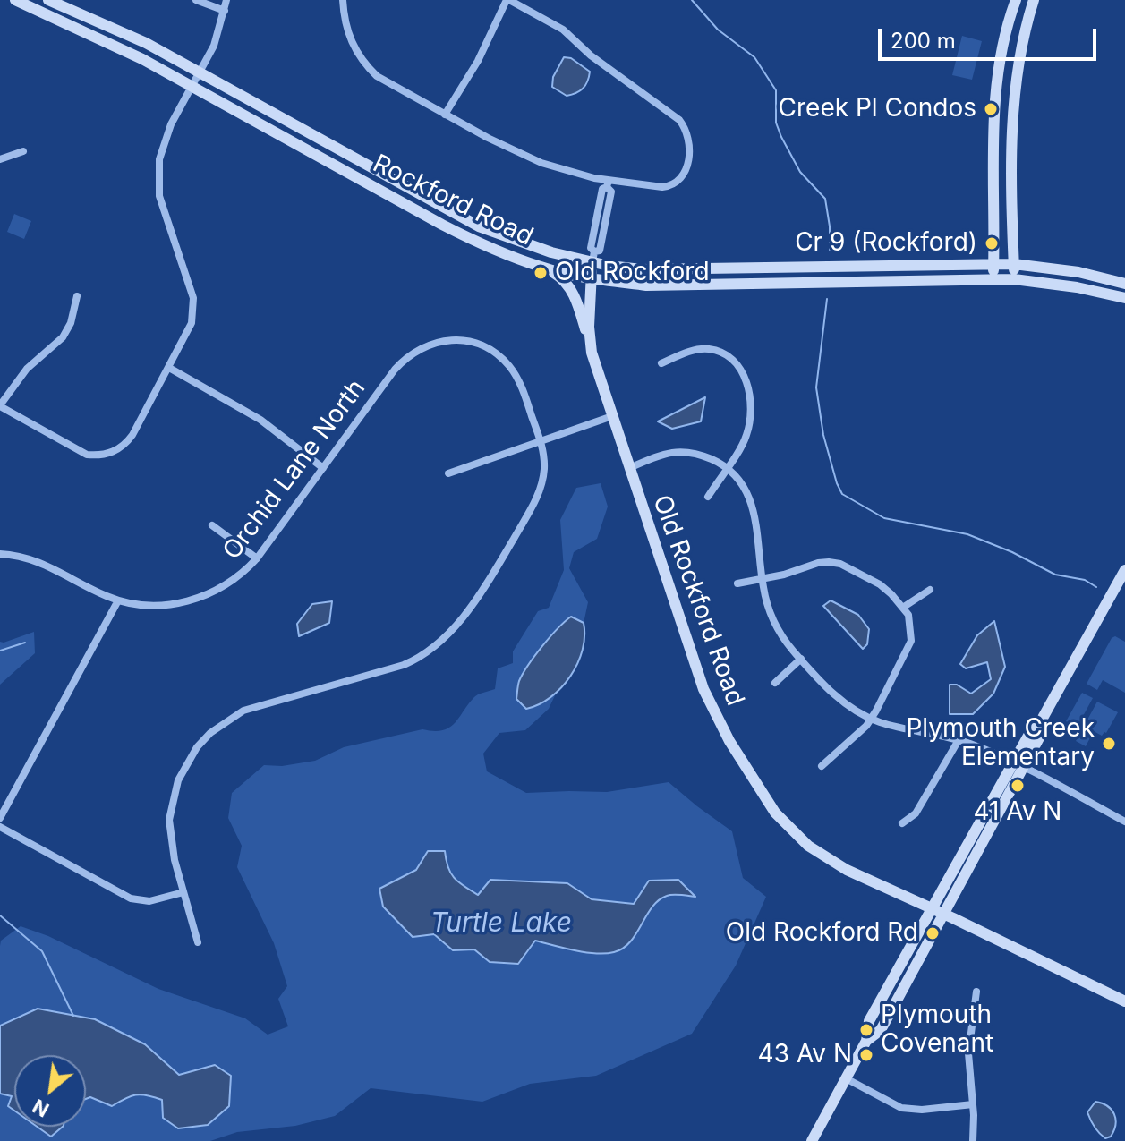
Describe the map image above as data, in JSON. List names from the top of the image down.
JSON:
{
  "streets": {
    "main road": ["Rockford Road", "Old Rockford Road"],
    "street": ["Orchid Lane North"]
  },
  "crossings": [
    ["Rockford Road", "Old Rockford Road"]
  ],
  "water": ["Turtle Lake"],
  "places": [
    "Creek Pl Condos",
    "Cr 9 (Rockford)",
    "Old Rockford",
    "Plymouth Creek Elementary",
    "41 Av N",
    "Old Rockford Rd",
    "Plymouth Covenant",
    "43 Av N"
  ],
  "scale_bar": "200 m",
  "north": "bottom left"
}
